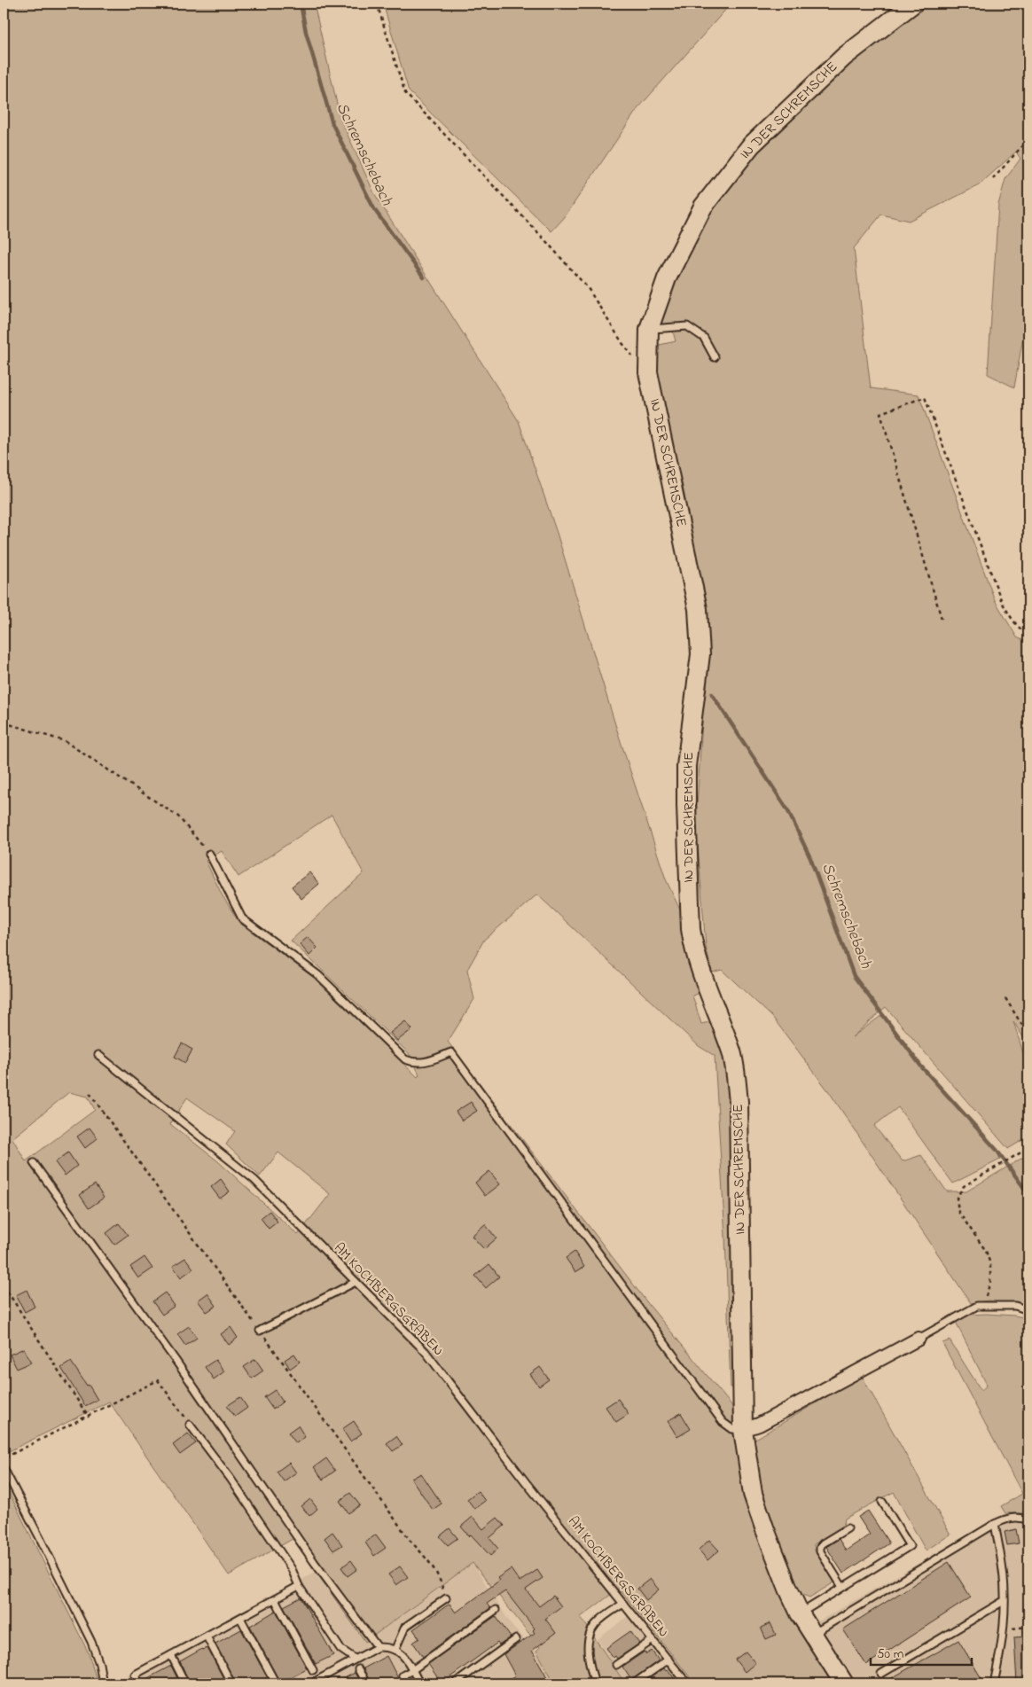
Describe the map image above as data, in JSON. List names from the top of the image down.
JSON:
{
  "streets": {
    "street": ["IN DER SCHREMSCHE"],
    "lane": ["AM KOCHBERGSGRABEN"]
  },
  "water": ["Schremschebach"],
  "scale_bar": "50 m"
}
